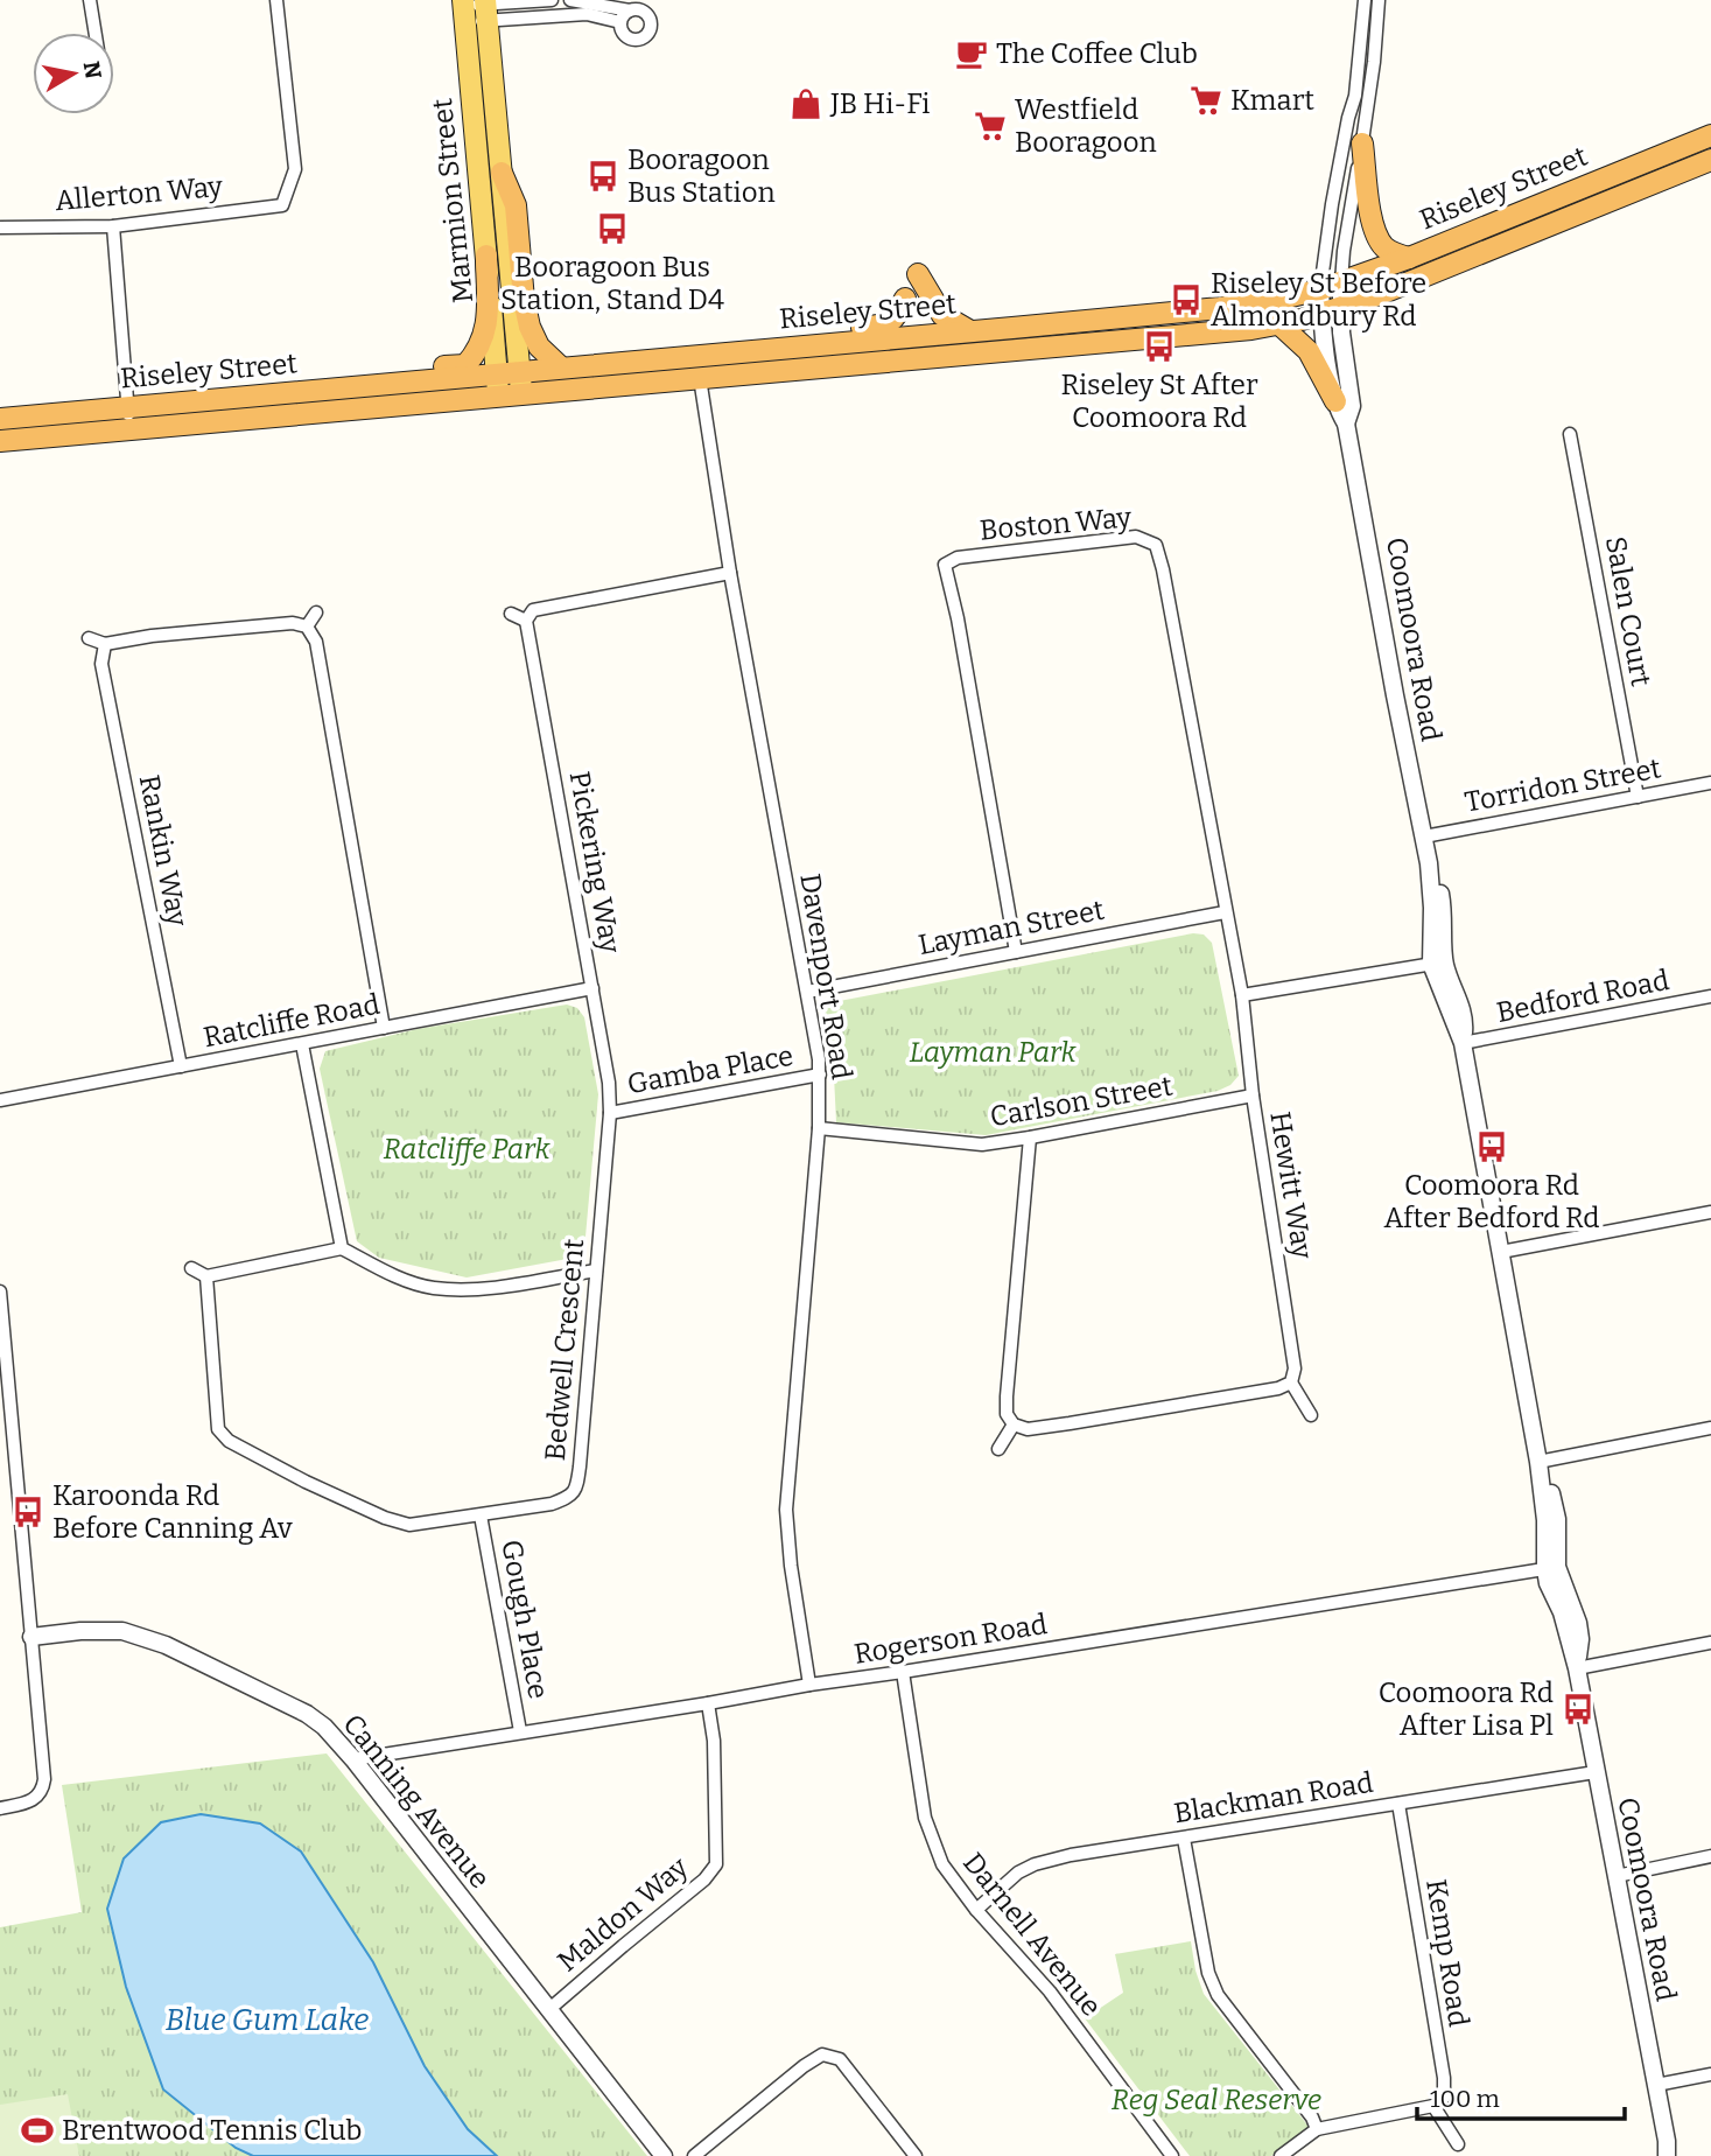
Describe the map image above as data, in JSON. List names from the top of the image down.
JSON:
{
  "streets": {
    "highway": ["Riseley Street"],
    "main road": ["Marmion Street"],
    "street": [
      "Allerton Way",
      "Boston Way",
      "Salen Court",
      "Coomoora Road",
      "Torridon Street",
      "Rankin Way",
      "Pickering Way",
      "Layman Street",
      "Davenport Road",
      "Bedford Road",
      "Ratcliffe Road",
      "Gamba Place",
      "Carlson Street",
      "Hewitt Way",
      "Bedwell Crescent",
      "Gough Place",
      "Rogerson Road",
      "Blackman Road",
      "Canning Avenue",
      "Maldon Way",
      "Darnell Avenue",
      "Kemp Road"
    ]
  },
  "crossings": [
    ["Riseley Street", "Marmion Street"],
    ["Riseley Street", "Coomoora Road"],
    ["Riseley Street", "Davenport Road"],
    ["Boston Way", "Layman Street"],
    ["Boston Way", "Hewitt Way"],
    ["Salen Court", "Torridon Street"],
    ["Coomoora Road", "Torridon Street"],
    ["Coomoora Road", "Bedford Road"],
    ["Coomoora Road", "Rogerson Road"],
    ["Coomoora Road", "Blackman Road"],
    ["Rankin Way", "Ratcliffe Road"],
    ["Pickering Way", "Ratcliffe Road"],
    ["Pickering Way", "Gamba Place"],
    ["Pickering Way", "Bedwell Crescent"],
    ["Layman Street", "Davenport Road"],
    ["Davenport Road", "Gamba Place"],
    ["Davenport Road", "Carlson Street"],
    ["Davenport Road", "Rogerson Road"],
    ["Gamba Place", "Bedwell Crescent"],
    ["Carlson Street", "Hewitt Way"],
    ["Bedwell Crescent", "Gough Place"],
    ["Gough Place", "Rogerson Road"],
    ["Rogerson Road", "Canning Avenue"],
    ["Rogerson Road", "Maldon Way"],
    ["Rogerson Road", "Darnell Avenue"],
    ["Blackman Road", "Darnell Avenue"],
    ["Blackman Road", "Kemp Road"],
    ["Canning Avenue", "Maldon Way"]
  ],
  "water": ["Blue Gum Lake"],
  "parks": ["Layman Park", "Ratcliffe Park", "Reg Seal Reserve"],
  "places": {
    "cafe": ["The Coffee Club"],
    "supermarket": ["Kmart", "Westfield Booragoon"],
    "shop": ["JB Hi-Fi"],
    "bus stop": [
      "Booragoon Bus Station",
      "Booragoon Bus Station, Stand D4",
      "Riseley St Before Almondbury Rd",
      "Riseley St After Coomoora Rd",
      "Coomoora Rd After Bedford Rd",
      "Karoonda Rd Before Canning Av",
      "Coomoora Rd After Lisa Pl"
    ],
    "sports": ["Brentwood Tennis Club"]
  },
  "scale_bar": "100 m",
  "north": "right"
}
